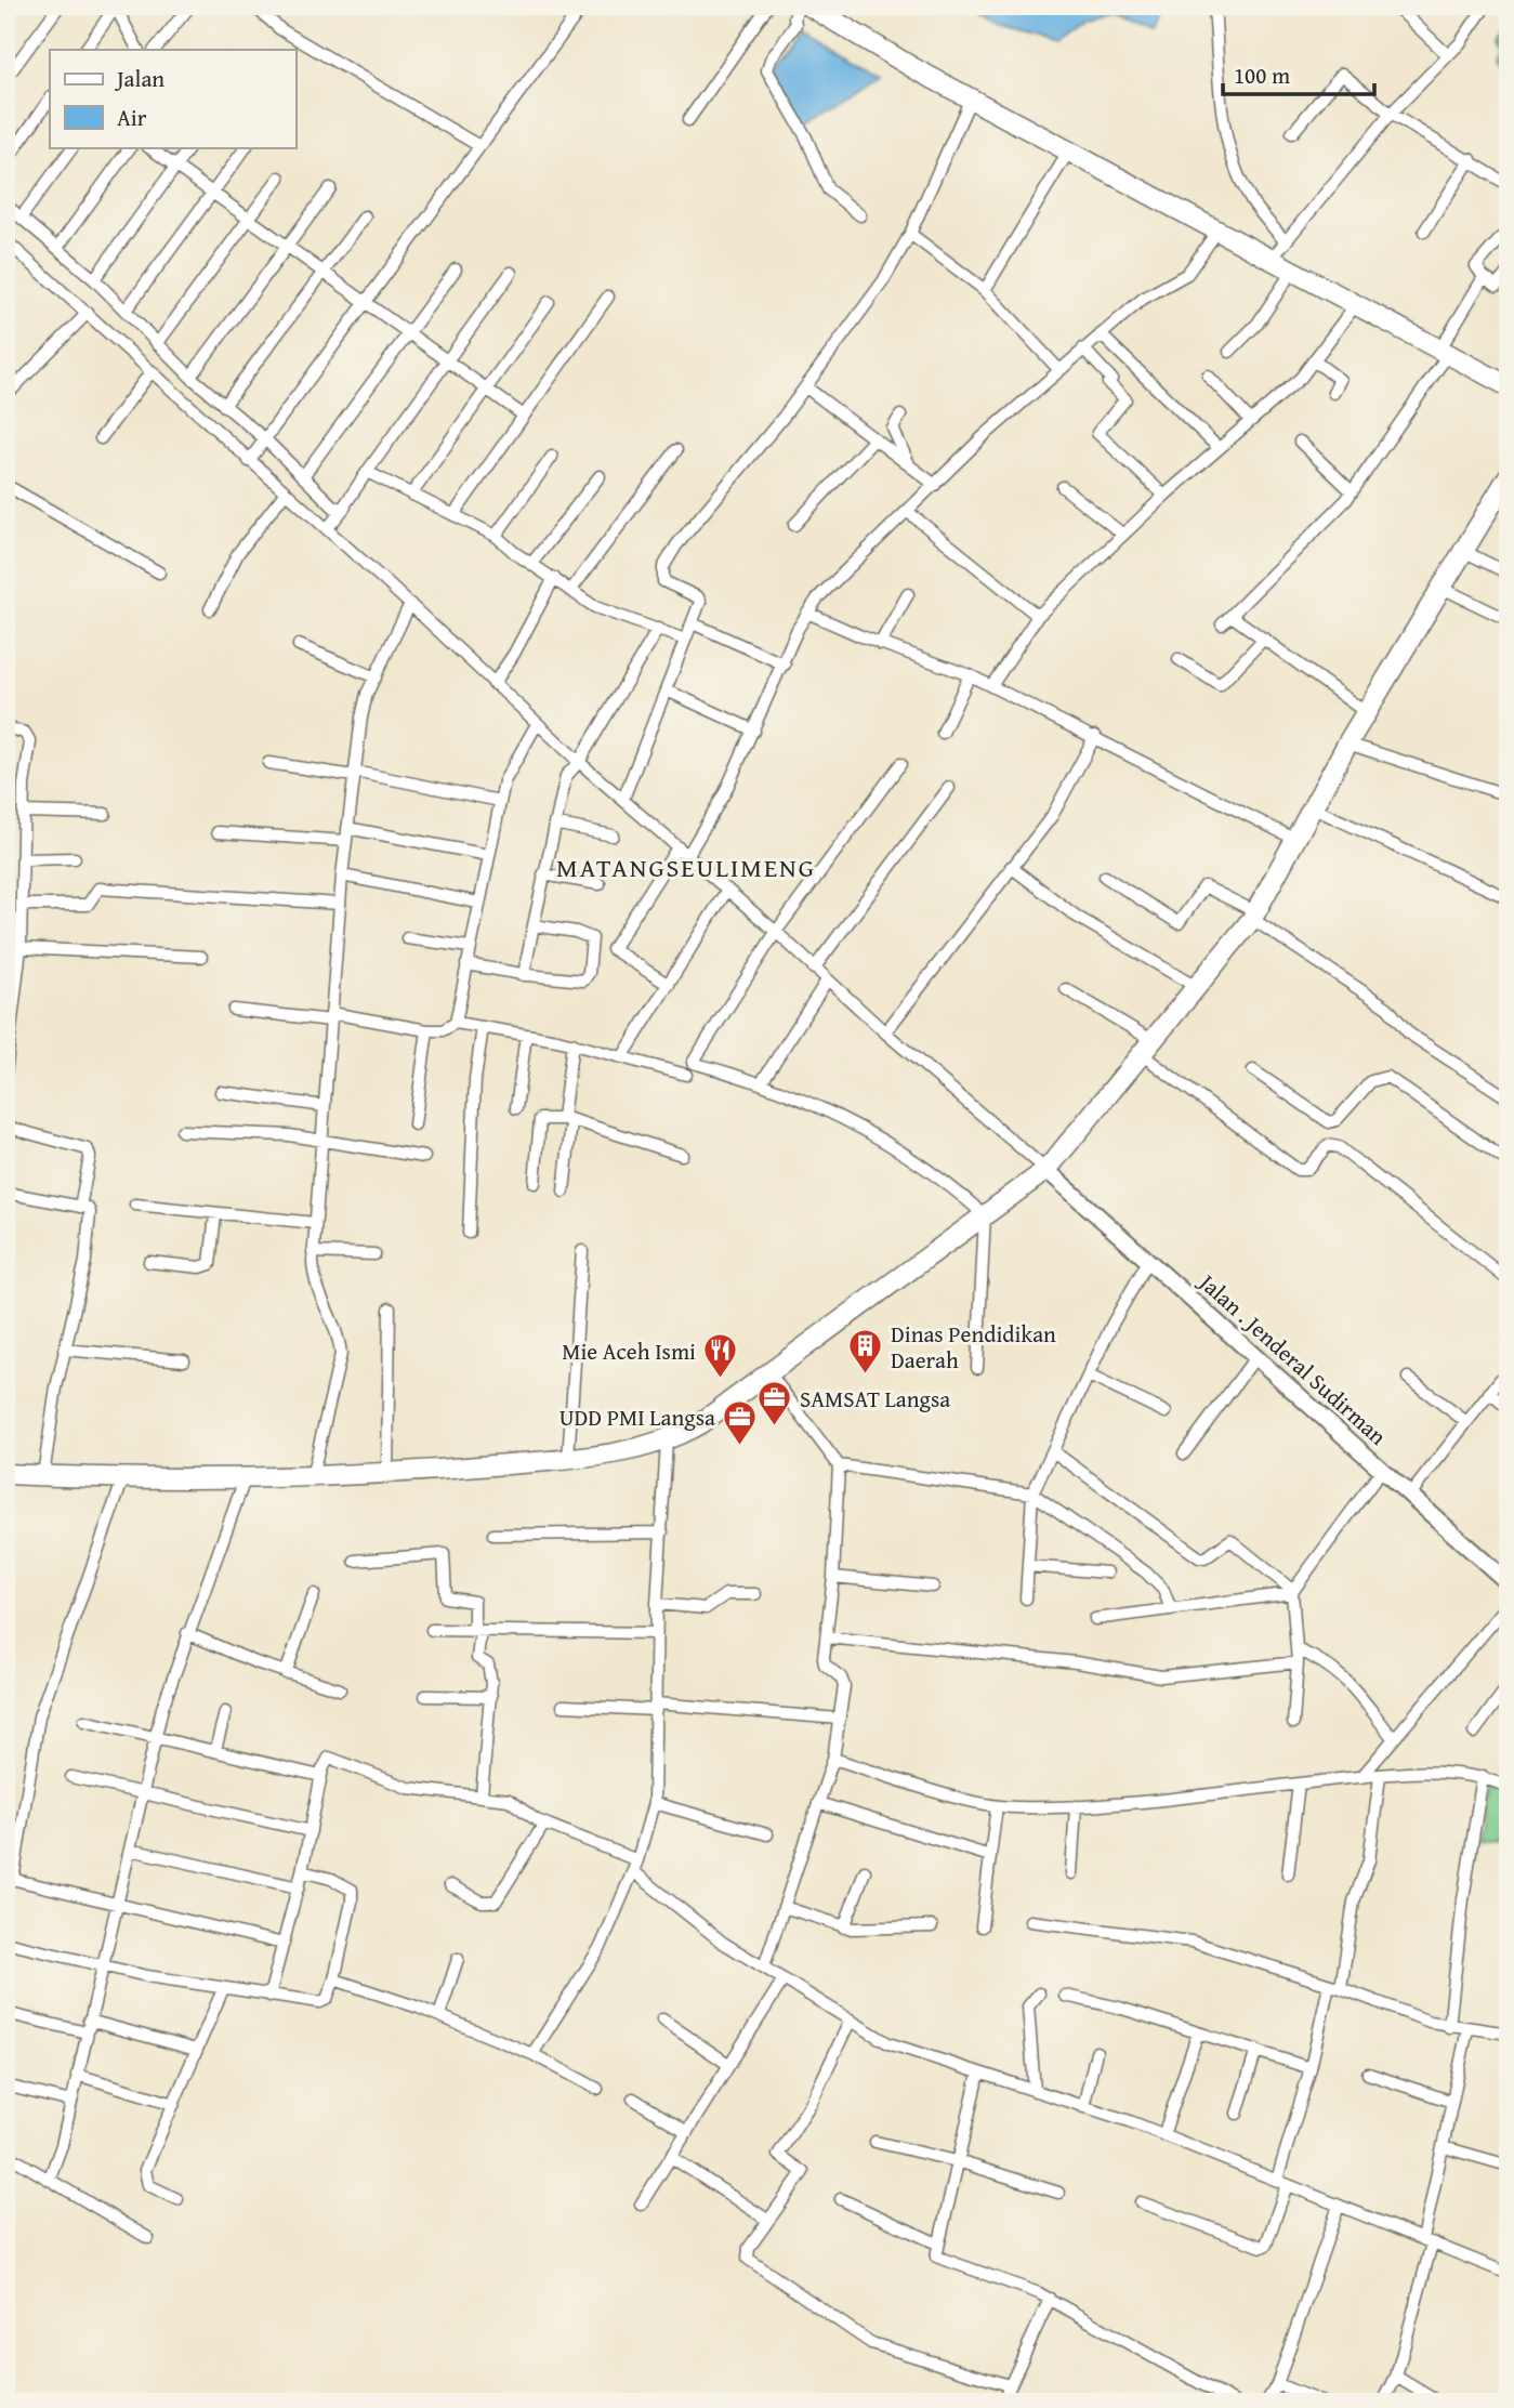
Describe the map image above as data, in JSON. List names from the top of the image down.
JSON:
{
  "streets": {
    "street": ["Jalan . Jenderal Sudirman"]
  },
  "districts": ["MATANGSEULIMENG"],
  "places": {
    "building": ["Dinas Pendidikan Daerah"],
    "restaurant": ["Mie Aceh Ismi"],
    "office": ["SAMSAT Langsa", "UDD PMI Langsa"]
  },
  "legend": ["Jalan", "Air"],
  "scale_bar": "100 m"
}
